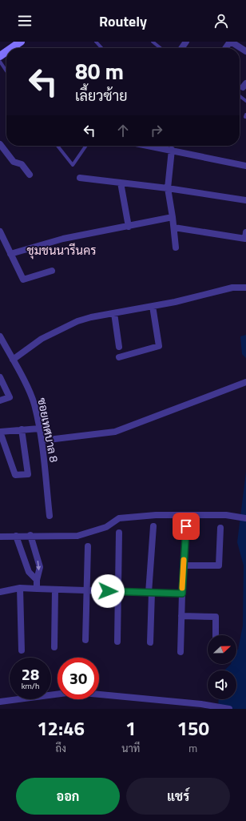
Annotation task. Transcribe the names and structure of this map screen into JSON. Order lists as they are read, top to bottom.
{
  "streets": {
    "street": ["ซอยเทศบาล 8"]
  },
  "districts": ["ชุมชนนารีนคร"],
  "north": "right",
  "page": {
    "header": "Routely",
    "turn": ["80 m", "เลี้ยวซ้าย"],
    "speed": "28 km/h",
    "limit": "30",
    "eta": [
      "12:46",
      "ถึง",
      "1",
      "นาที",
      "150",
      "m"
    ],
    "buttons": ["ออก", "แชร์"]
  }
}
